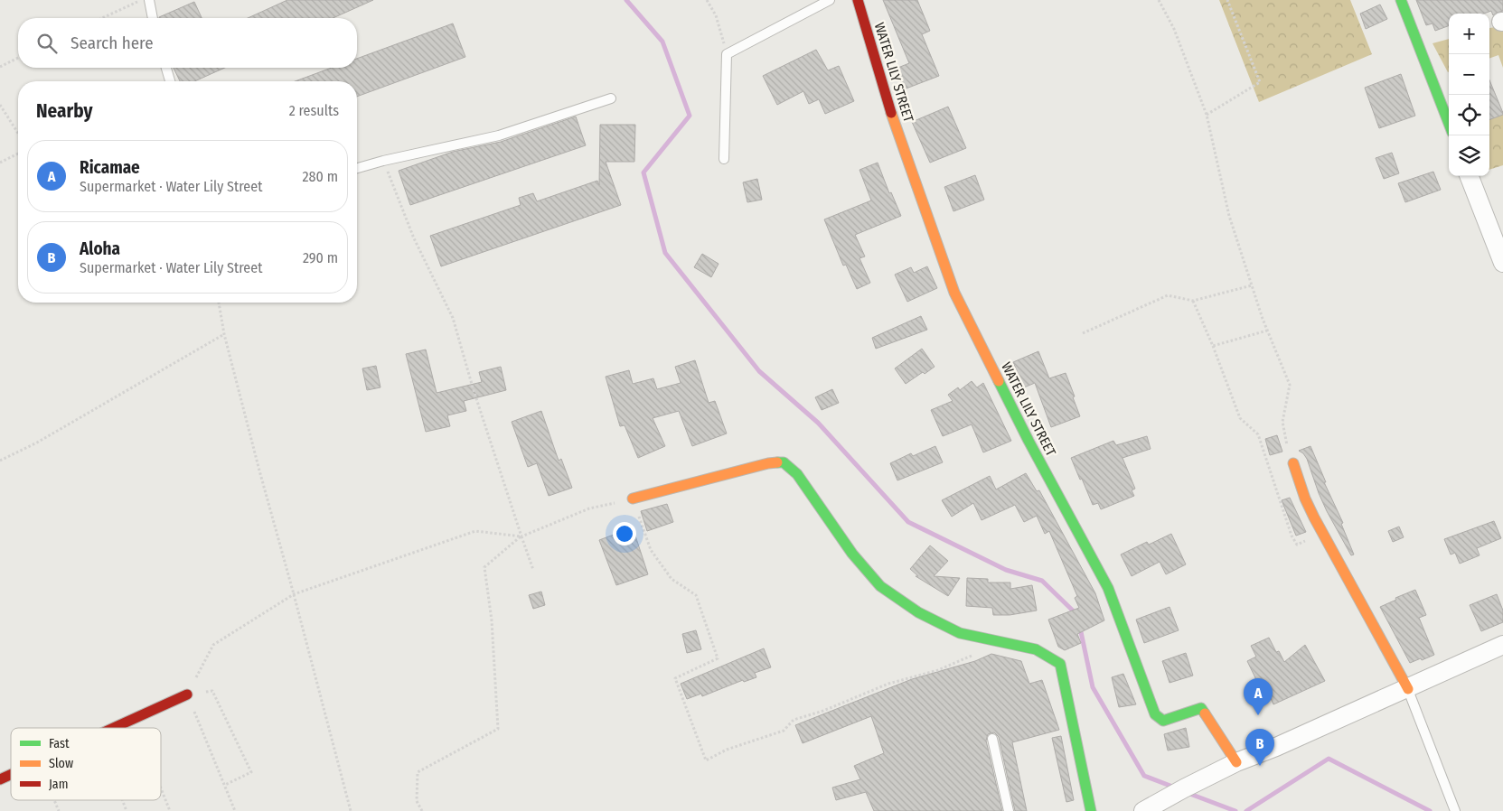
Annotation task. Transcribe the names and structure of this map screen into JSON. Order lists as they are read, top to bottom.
{
  "streets": {
    "street": ["WATER LILY STREET"]
  },
  "legend": ["Fast", "Slow", "Jam"],
  "page": {
    "map_buttons": ["+", "−"],
    "search": "Search here",
    "heading": ["Nearby", "2 results"],
    "list": [
      {
        "mark": "A",
        "name": "Ricamae",
        "note": "Supermarket · Water Lily Street",
        "value": "280 m"
      },
      {
        "mark": "B",
        "name": "Aloha",
        "note": "Supermarket · Water Lily Street",
        "value": "290 m"
      }
    ],
    "pins": ["A", "B"]
  }
}
